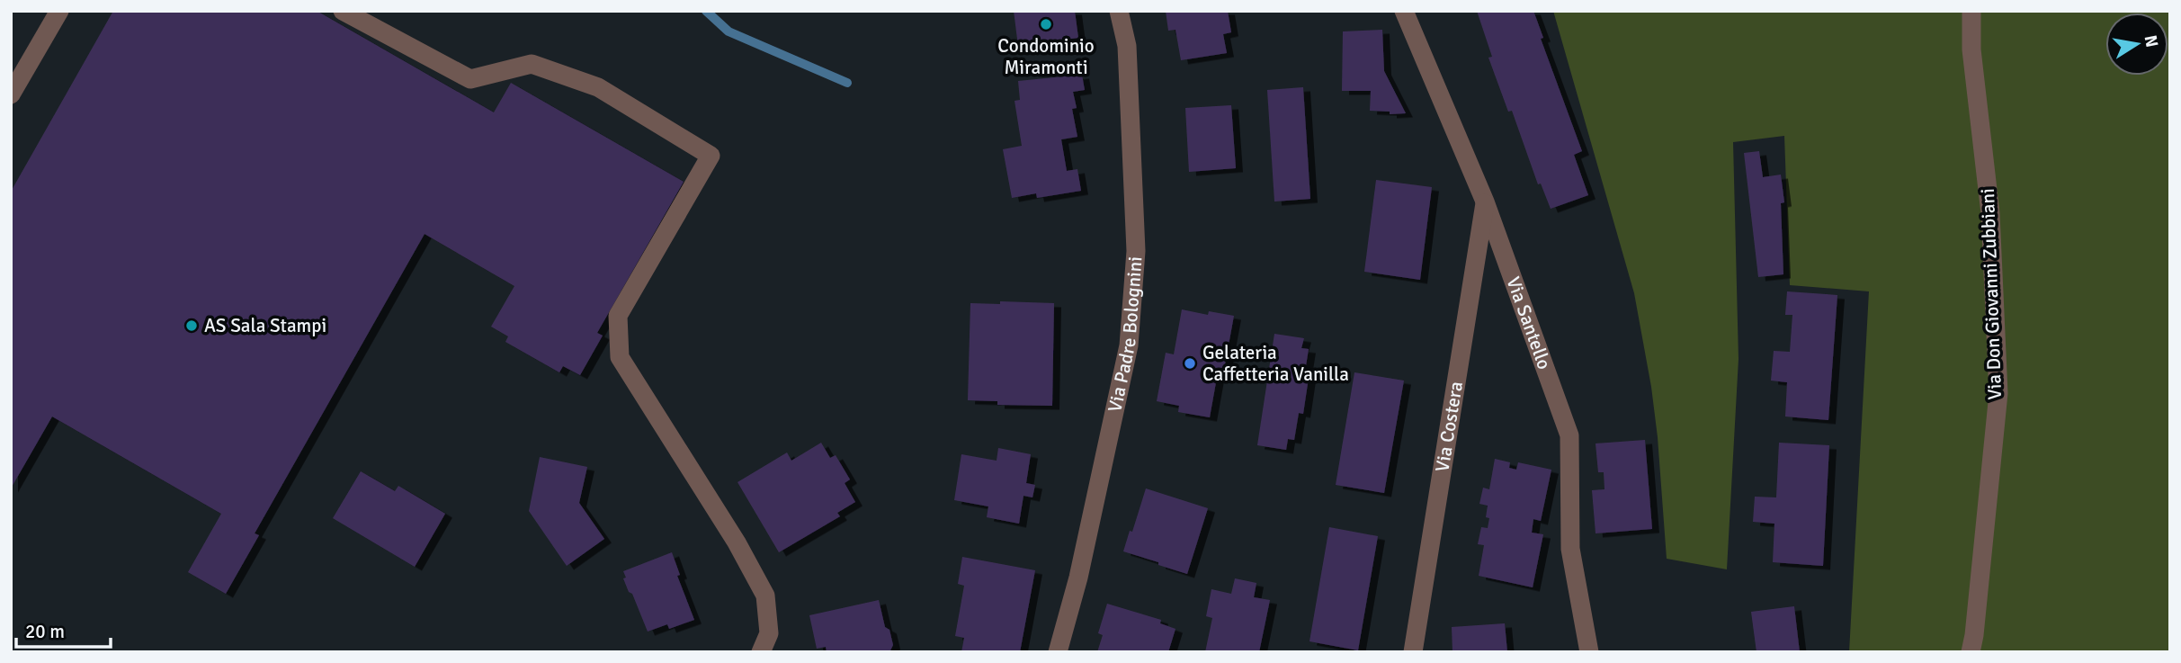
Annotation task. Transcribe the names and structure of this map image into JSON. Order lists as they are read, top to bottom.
{
  "streets": {
    "street": [
      "Via Don Giovanni Zubbiani",
      "Via Santello",
      "Via Padre Bolognini",
      "Via Costera"
    ]
  },
  "crossings": [
    ["Via Santello", "Via Costera"]
  ],
  "places": ["Condominio Miramonti", "AS Sala Stampi", "Gelateria Caffetteria Vanilla"],
  "scale_bar": "20 m",
  "north": "right"
}
